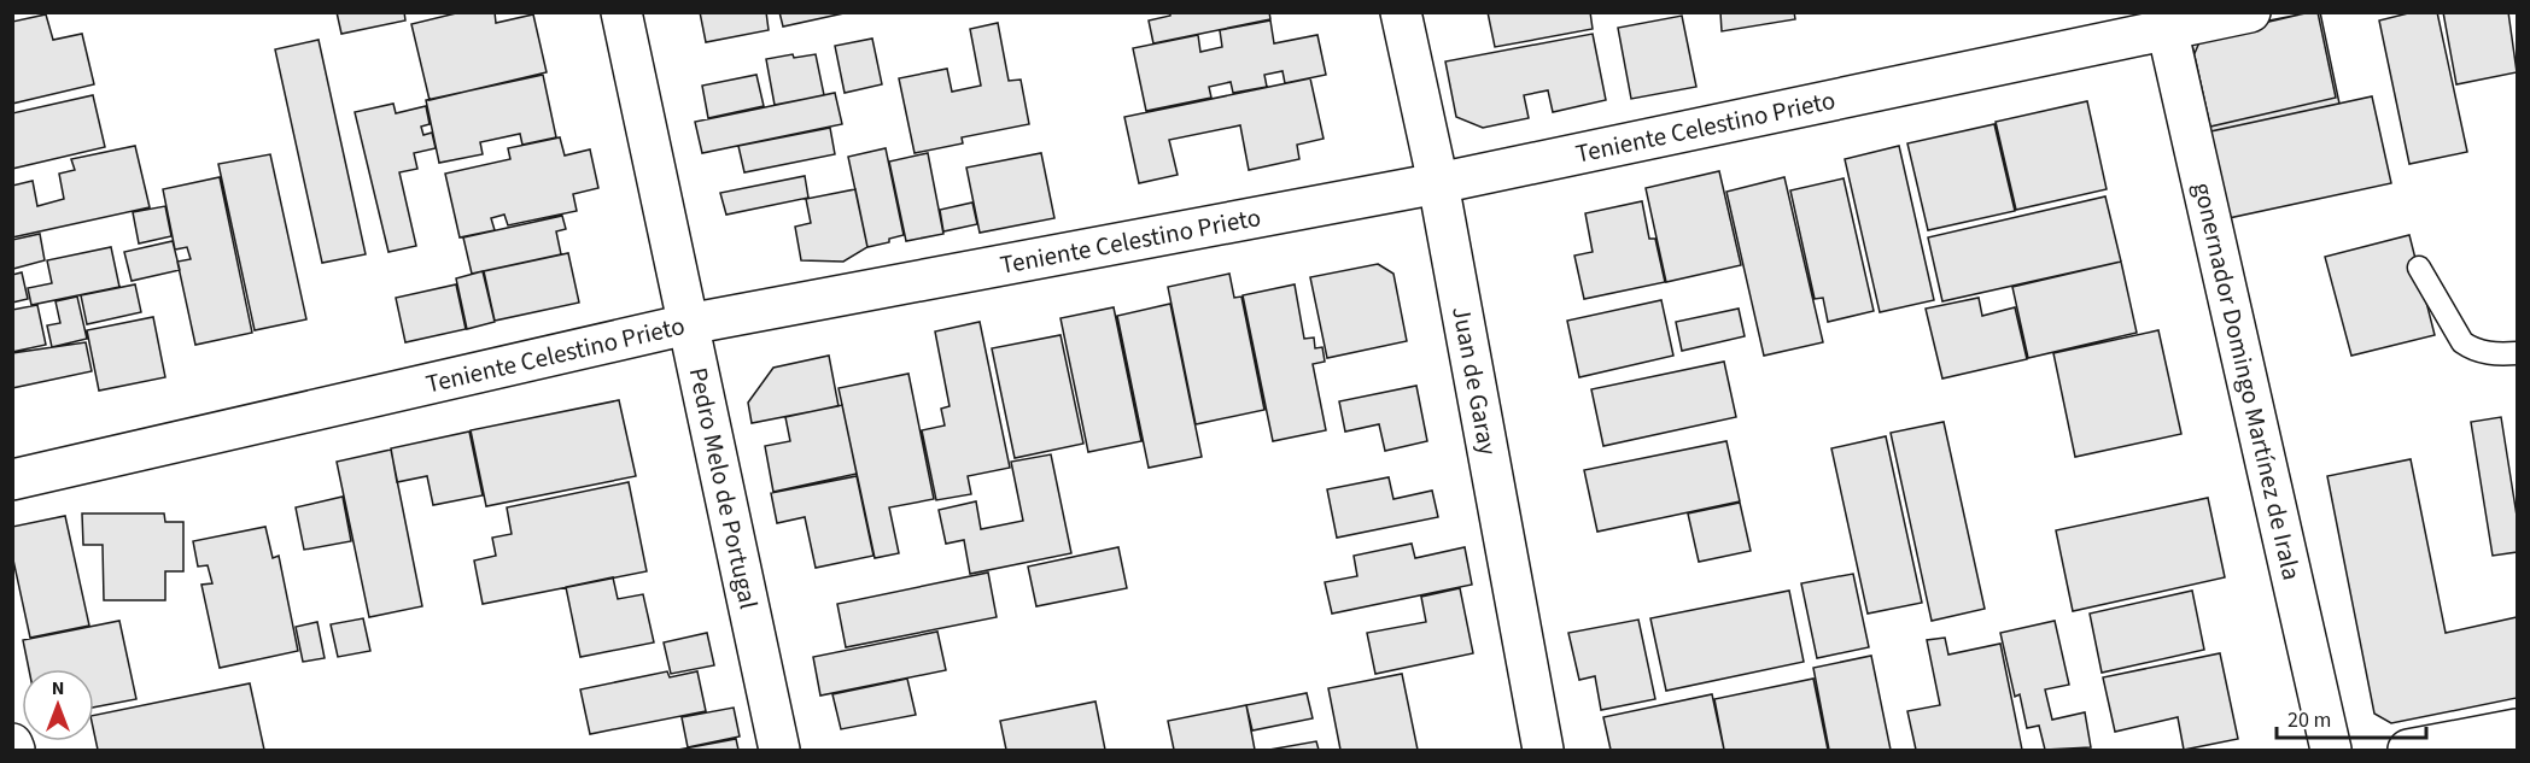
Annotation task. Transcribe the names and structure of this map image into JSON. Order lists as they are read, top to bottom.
{
  "streets": {
    "street": [
      "Teniente Celestino Prieto",
      "Juan de Garay",
      "gonernador Domingo Martínez de Irala",
      "Pedro Melo de Portugal"
    ]
  },
  "crossings": [
    ["Teniente Celestino Prieto", "Juan de Garay"],
    ["Teniente Celestino Prieto", "gonernador Domingo Martínez de Irala"],
    ["Teniente Celestino Prieto", "Pedro Melo de Portugal"]
  ],
  "scale_bar": "20 m",
  "north": "top"
}
